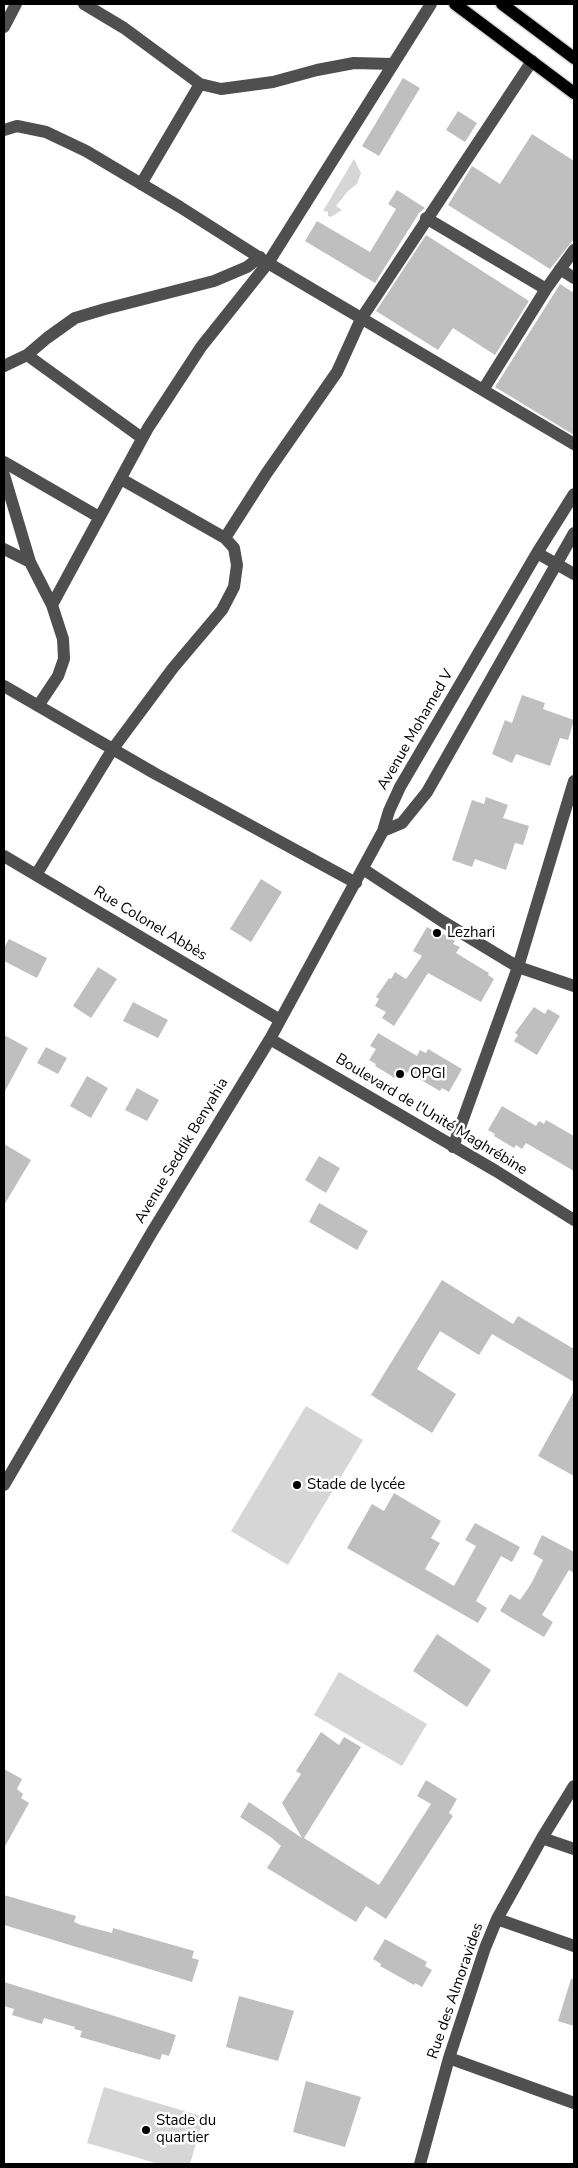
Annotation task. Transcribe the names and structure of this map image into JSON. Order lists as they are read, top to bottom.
{
  "streets": {
    "street": [
      "Avenue Mohamed V",
      "Rue Colonel Abbès",
      "Boulevard de l'Unité Maghrébine",
      "Avenue Seddik Benyahia",
      "Rue des Almoravides"
    ]
  },
  "crossings": [
    ["Avenue Mohamed V", "Avenue Seddik Benyahia"],
    ["Rue Colonel Abbès", "Avenue Seddik Benyahia"],
    ["Boulevard de l'Unité Maghrébine", "Avenue Seddik Benyahia"]
  ],
  "places": [
    "Lezhari",
    "OPGI",
    "Stade de lycée",
    "Stade du quartier"
  ]
}
